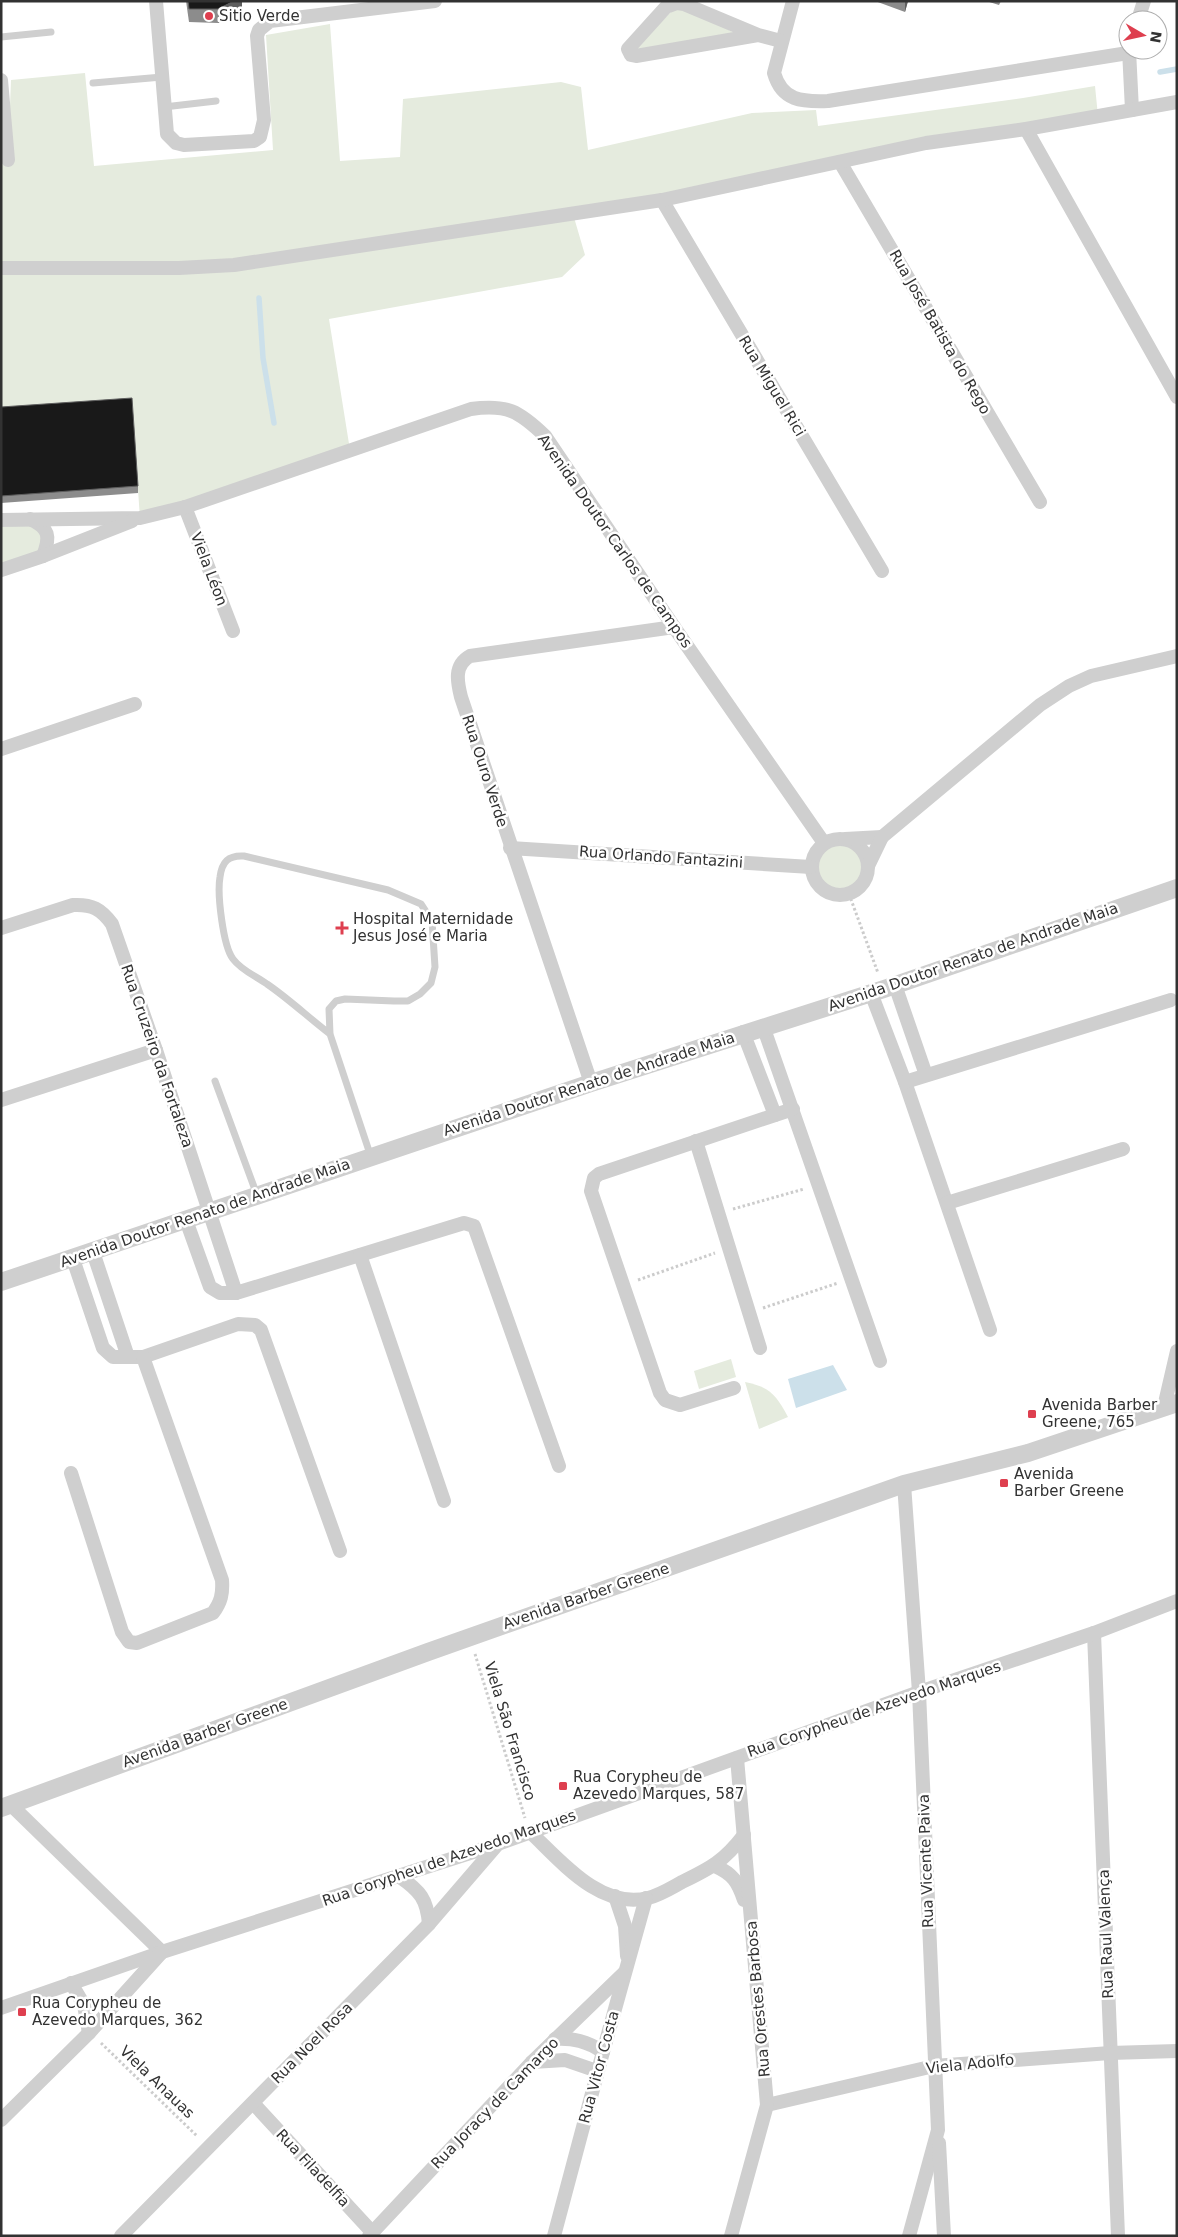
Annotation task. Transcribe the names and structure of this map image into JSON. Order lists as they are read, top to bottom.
{
  "streets": {
    "street": [
      "Rua José Batista do Rego",
      "Rua Miguel Rici",
      "Avenida Doutor Carlos de Campos",
      "Viela Léon",
      "Rua Ouro Verde",
      "Rua Orlando Fantazini",
      "Avenida Doutor Renato de Andrade Maia",
      "Rua Cruzeiro da Fortaleza",
      "Avenida Barber Greene",
      "Rua Corypheu de Azevedo Marques",
      "Rua Vicente Paiva",
      "Rua Raul Valença",
      "Rua Orestes Barbosa",
      "Rua Noel Rosa",
      "Viela Adolfo",
      "Rua Vitor Costa",
      "Rua Joracy de Camargo",
      "Rua Filadelfia"
    ],
    "path": ["Viela São Francisco", "Viela Anauas"]
  },
  "crossings": [
    ["Avenida Doutor Carlos de Campos", "Viela Léon"],
    ["Avenida Doutor Carlos de Campos", "Rua Ouro Verde"],
    ["Avenida Doutor Carlos de Campos", "Rua Orlando Fantazini"],
    ["Rua Ouro Verde", "Rua Orlando Fantazini"],
    ["Rua Ouro Verde", "Avenida Doutor Renato de Andrade Maia"],
    ["Avenida Doutor Renato de Andrade Maia", "Rua Cruzeiro da Fortaleza"],
    ["Avenida Barber Greene", "Viela São Francisco"],
    ["Avenida Barber Greene", "Rua Vicente Paiva"],
    ["Rua Corypheu de Azevedo Marques", "Viela São Francisco"],
    ["Rua Corypheu de Azevedo Marques", "Rua Vicente Paiva"],
    ["Rua Corypheu de Azevedo Marques", "Rua Raul Valença"],
    ["Rua Corypheu de Azevedo Marques", "Rua Orestes Barbosa"],
    ["Rua Corypheu de Azevedo Marques", "Rua Noel Rosa"],
    ["Rua Vicente Paiva", "Viela Adolfo"],
    ["Rua Raul Valença", "Viela Adolfo"],
    ["Rua Orestes Barbosa", "Viela Adolfo"],
    ["Rua Noel Rosa", "Viela Anauas"],
    ["Rua Noel Rosa", "Rua Filadelfia"],
    ["Rua Vitor Costa", "Rua Joracy de Camargo"],
    ["Rua Joracy de Camargo", "Rua Filadelfia"]
  ],
  "places": {
    "other": ["Sitio Verde"],
    "health": ["Hospital Maternidade Jesus José e Maria"],
    "transit": [
      "Avenida Barber Greene, 765",
      "Avenida Barber Greene",
      "Rua Corypheu de Azevedo Marques, 587",
      "Rua Corypheu de Azevedo Marques, 362"
    ]
  },
  "north": "right"
}
